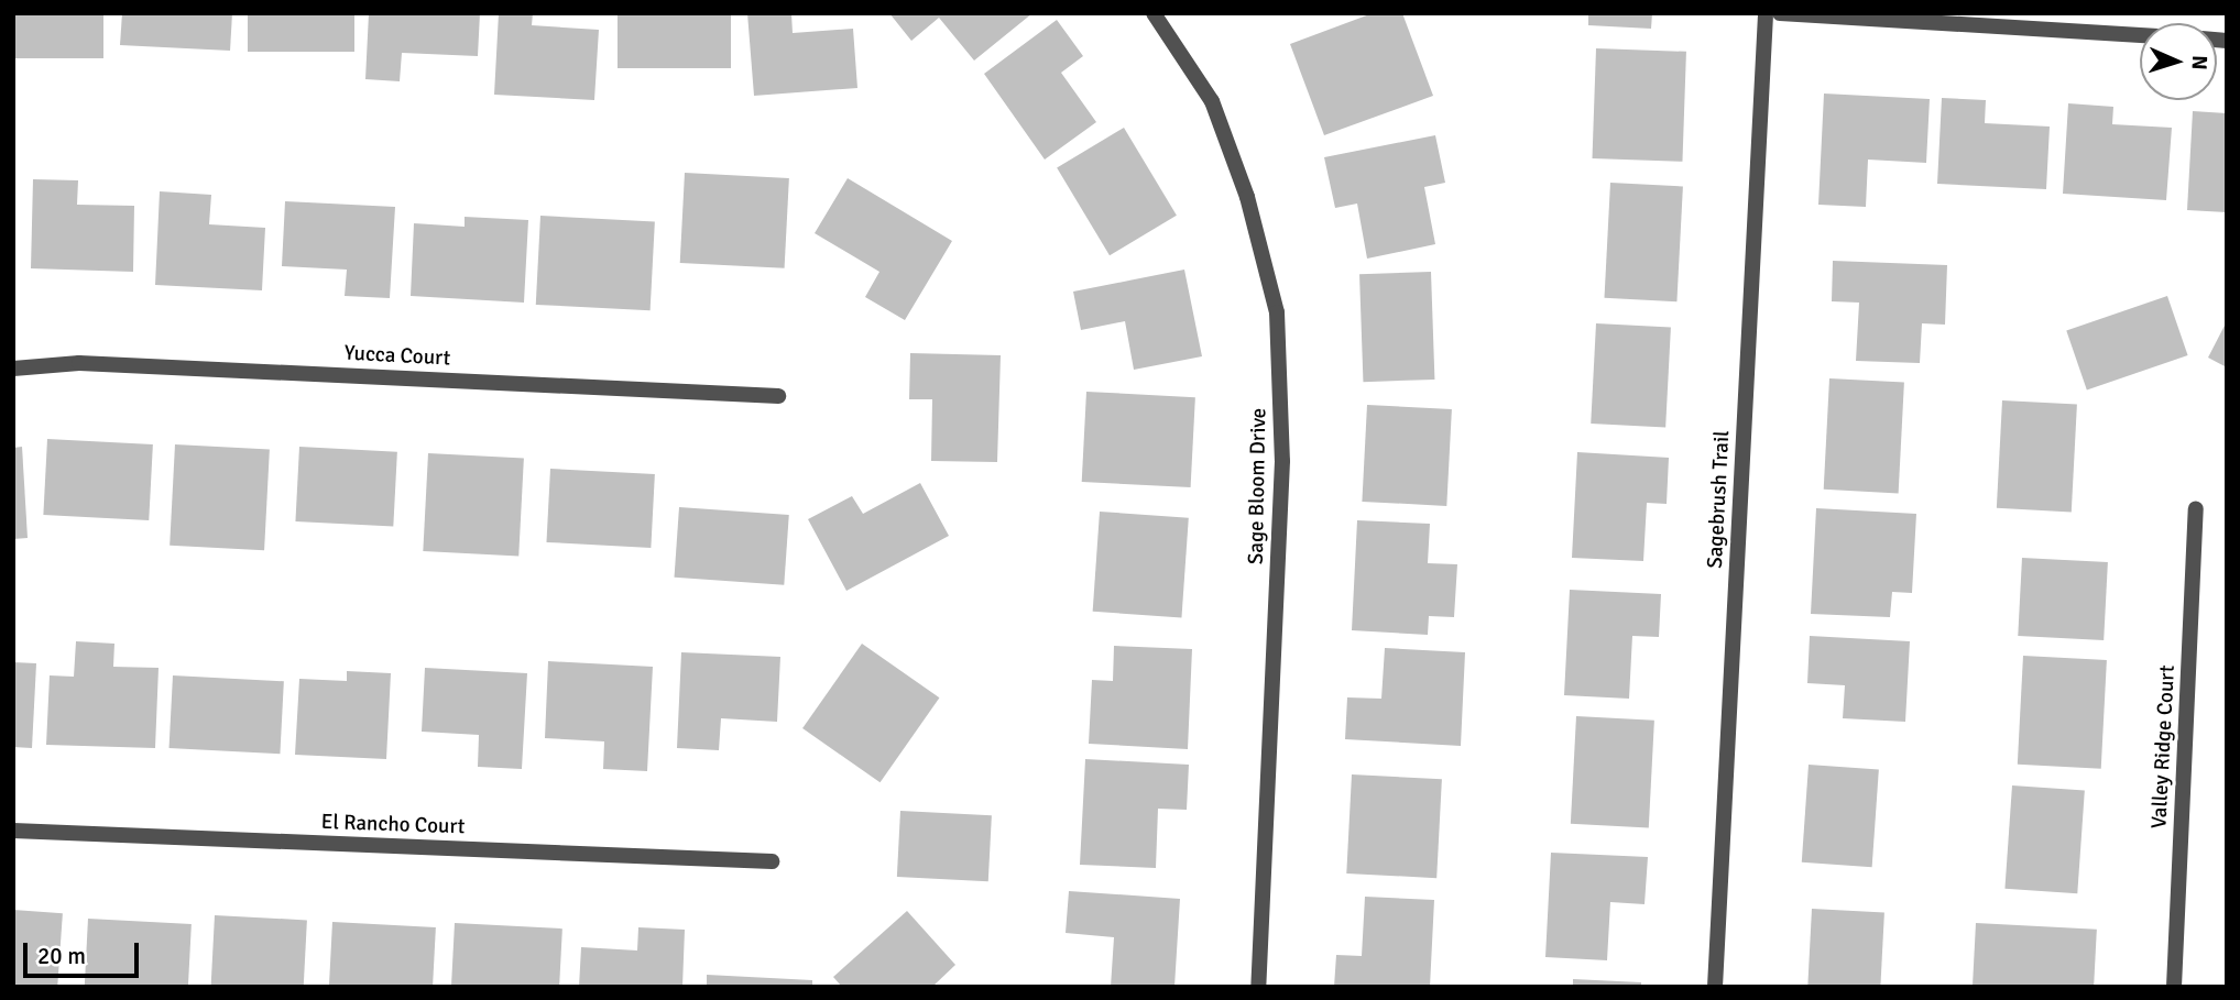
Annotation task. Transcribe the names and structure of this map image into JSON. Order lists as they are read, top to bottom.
{
  "streets": {
    "street": [
      "Yucca Court",
      "Sage Bloom Drive",
      "Sagebrush Trail",
      "Valley Ridge Court",
      "El Rancho Court"
    ]
  },
  "scale_bar": "20 m",
  "north": "right"
}
